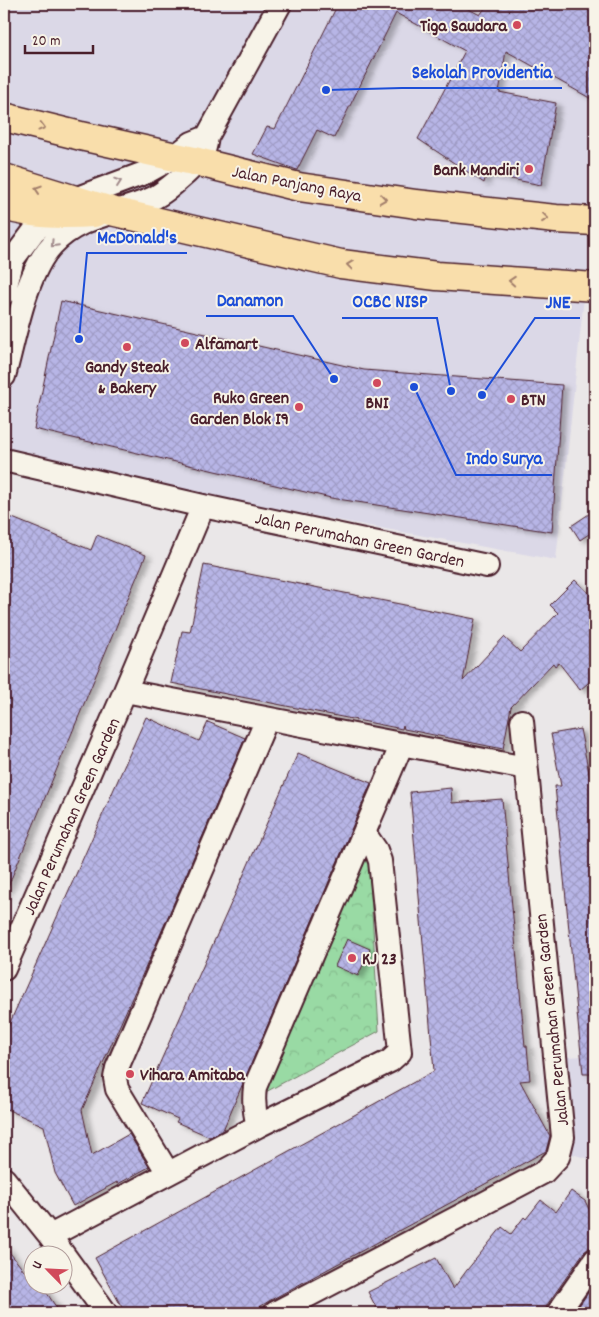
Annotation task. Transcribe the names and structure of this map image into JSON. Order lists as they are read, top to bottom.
{
  "streets": {
    "main road": ["Jalan Panjang Raya"],
    "street": ["Jalan Perumahan Green Garden"]
  },
  "places": [
    "Tiga Saudara",
    "Sekolah Providentia",
    "Bank Mandiri",
    "McDonald's",
    "Alfamart",
    "Gandy Steak & Bakery",
    "Danamon",
    "BNI",
    "Indo Surya",
    "OCBC NISP",
    "JNE",
    "BTN",
    "Ruko Green Garden Blok I9",
    "KJ 23",
    "Vihara Amitaba"
  ],
  "scale_bar": "20 m",
  "north": "top left"
}
